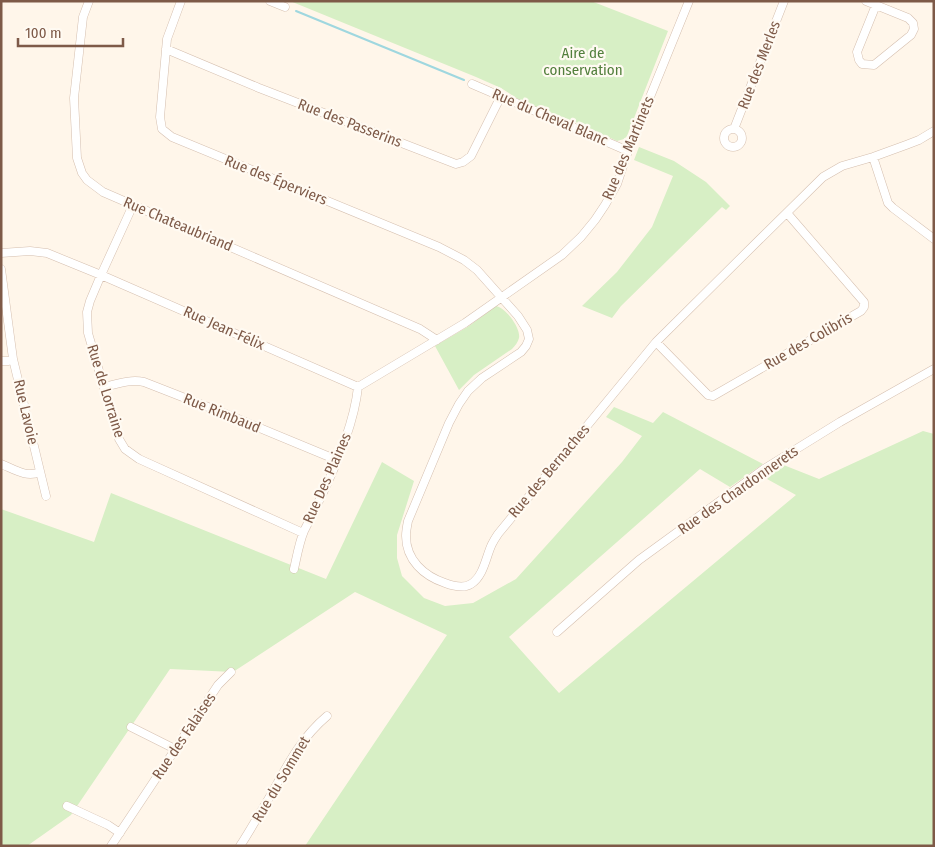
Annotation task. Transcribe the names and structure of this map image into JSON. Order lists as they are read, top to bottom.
{
  "streets": {
    "street": [
      "Rue des Merles",
      "Rue du Cheval Blanc",
      "Rue des Passerins",
      "Rue des Martinets",
      "Rue des Éperviers",
      "Rue Chateaubriand",
      "Rue Jean-Félix",
      "Rue des Colibris",
      "Rue de Lorraine",
      "Rue Lavoie",
      "Rue Rimbaud",
      "Rue des Bernaches",
      "Rue Des Plaines",
      "Rue des Chardonnerets",
      "Rue des Falaises",
      "Rue du Sommet"
    ]
  },
  "crossings": [
    ["Rue du Cheval Blanc", "Rue des Passerins"],
    ["Rue du Cheval Blanc", "Rue des Martinets"],
    ["Rue des Passerins", "Rue des Éperviers"],
    ["Rue des Martinets", "Rue des Éperviers"],
    ["Rue des Martinets", "Rue Chateaubriand"],
    ["Rue des Martinets", "Rue des Bernaches"],
    ["Rue des Éperviers", "Rue des Bernaches"],
    ["Rue Chateaubriand", "Rue de Lorraine"],
    ["Rue Jean-Félix", "Rue de Lorraine"],
    ["Rue Jean-Félix", "Rue Des Plaines"],
    ["Rue des Colibris", "Rue des Bernaches"],
    ["Rue de Lorraine", "Rue Rimbaud"],
    ["Rue de Lorraine", "Rue Des Plaines"],
    ["Rue Rimbaud", "Rue Des Plaines"]
  ],
  "parks": ["Aire de conservation"],
  "scale_bar": "100 m"
}
